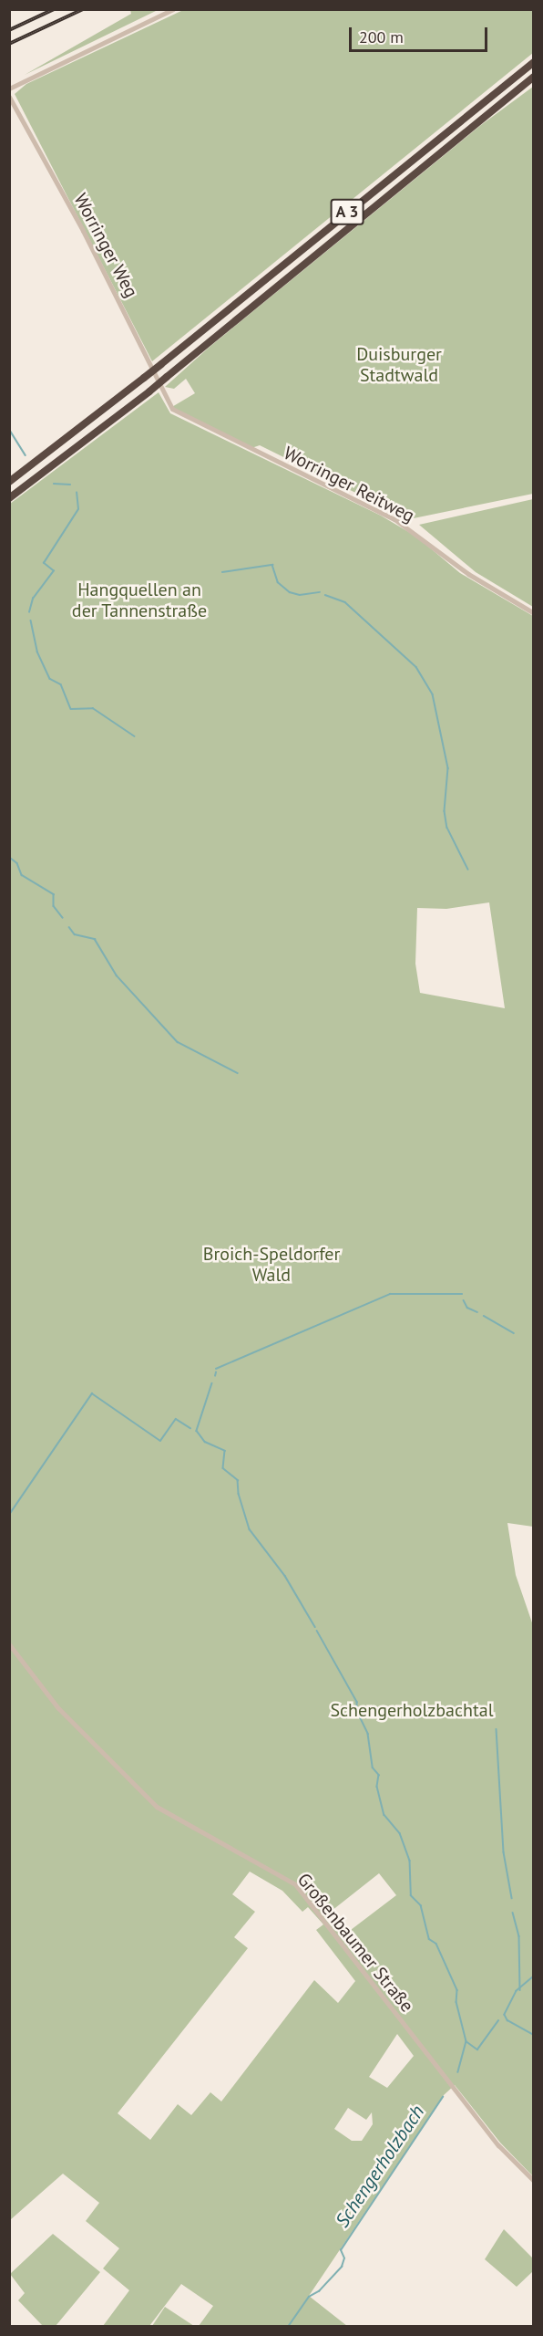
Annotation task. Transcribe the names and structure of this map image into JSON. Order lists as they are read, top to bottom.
{
  "streets": {
    "highway": ["A 3"],
    "street": ["Worringer Weg", "Worringer Reitweg", "Großenbaumer Straße"]
  },
  "crossings": [
    ["Worringer Weg", "Worringer Reitweg"]
  ],
  "water": ["Schengerholzbach"],
  "parks": [
    "Duisburger Stadtwald",
    "Hangquellen an der Tannenstraße",
    "Broich-Speldorfer Wald",
    "Schengerholzbachtal"
  ],
  "scale_bar": "200 m"
}
